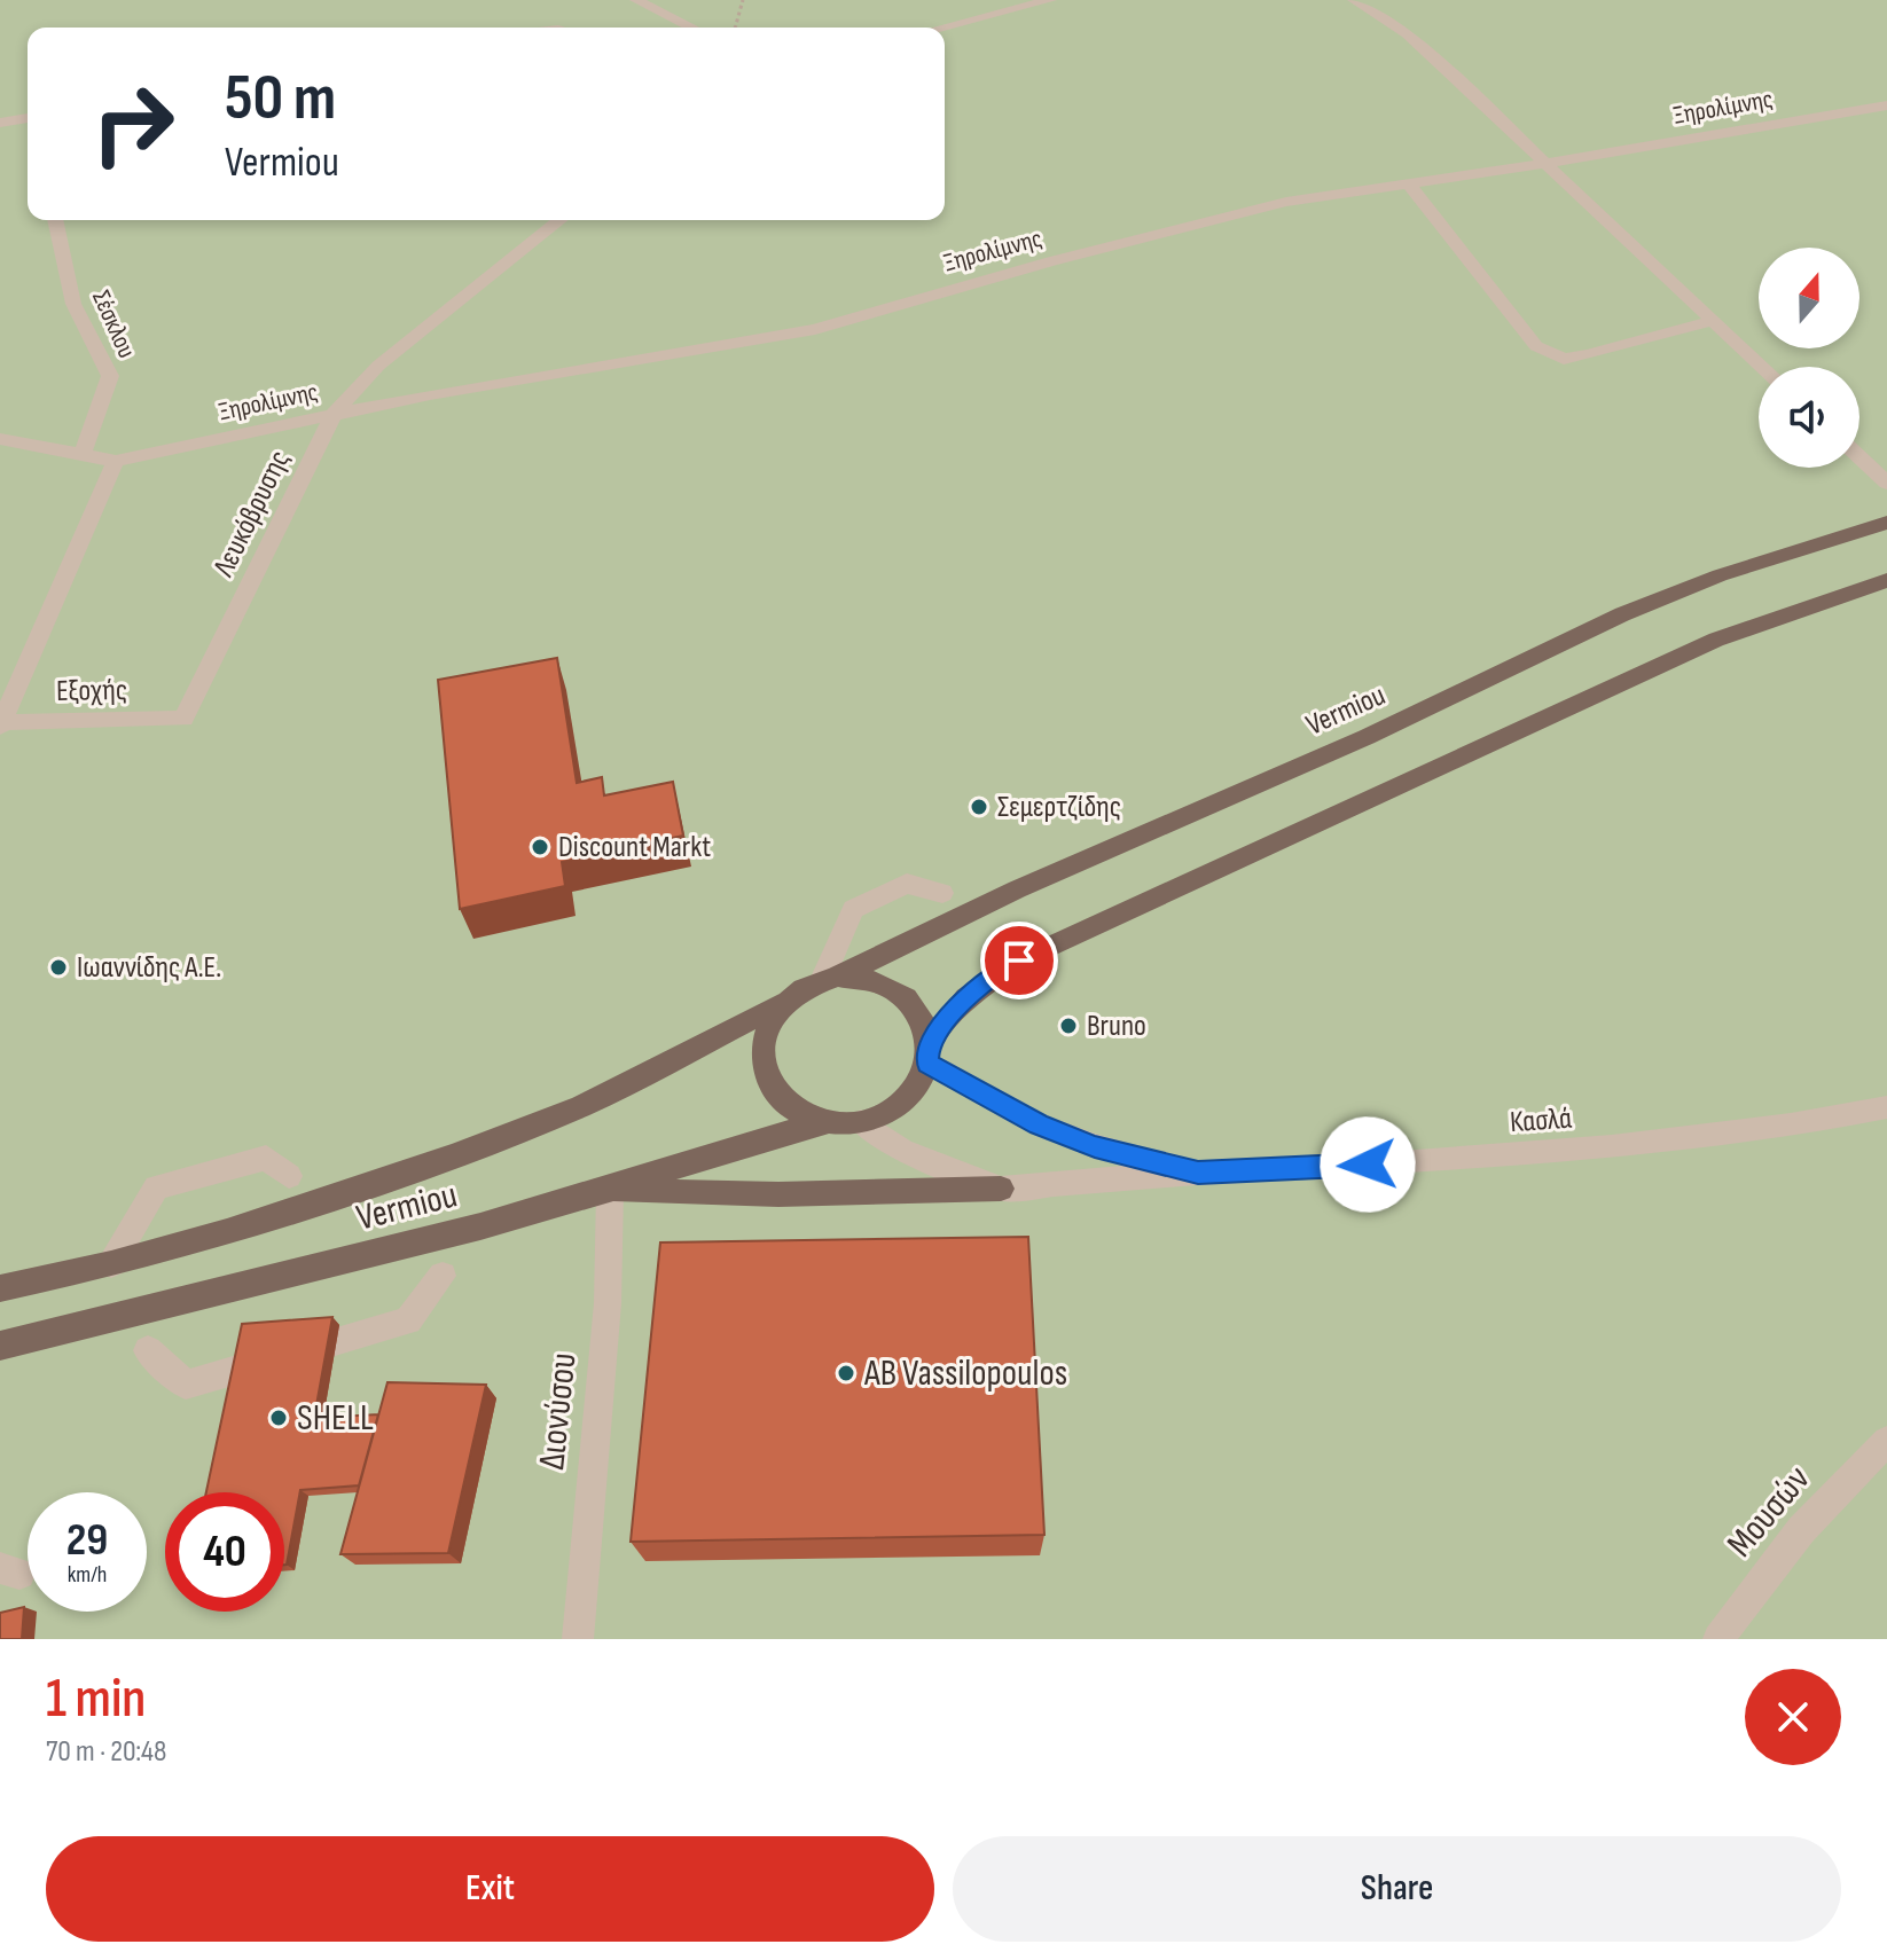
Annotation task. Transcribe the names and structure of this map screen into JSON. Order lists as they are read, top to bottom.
{
  "streets": {
    "main road": ["Vermiou"],
    "street": [
      "Ξηρολίμνης",
      "Σέσκλου",
      "Λευκόβρυσης",
      "Εξοχής",
      "Κασλά",
      "Διονύσου",
      "Μουσών"
    ]
  },
  "crossings": [
    ["Ξηρολίμνης", "Λευκόβρυσης"],
    ["Λευκόβρυσης", "Εξοχής"],
    ["Vermiou", "Κασλά"],
    ["Vermiou", "Διονύσου"]
  ],
  "places": [
    "Σεμερτζίδης",
    "Discount Markt",
    "Ιωαννίδης Α.Ε.",
    "Bruno",
    "AB Vassilopoulos",
    "SHELL"
  ],
  "north": "top",
  "page": {
    "turn": ["50 m", "Vermiou"],
    "speed": "29 km/h",
    "limit": "40",
    "heading": ["1 min", "70 m · 20:48"],
    "buttons": ["Exit", "Share"]
  }
}
